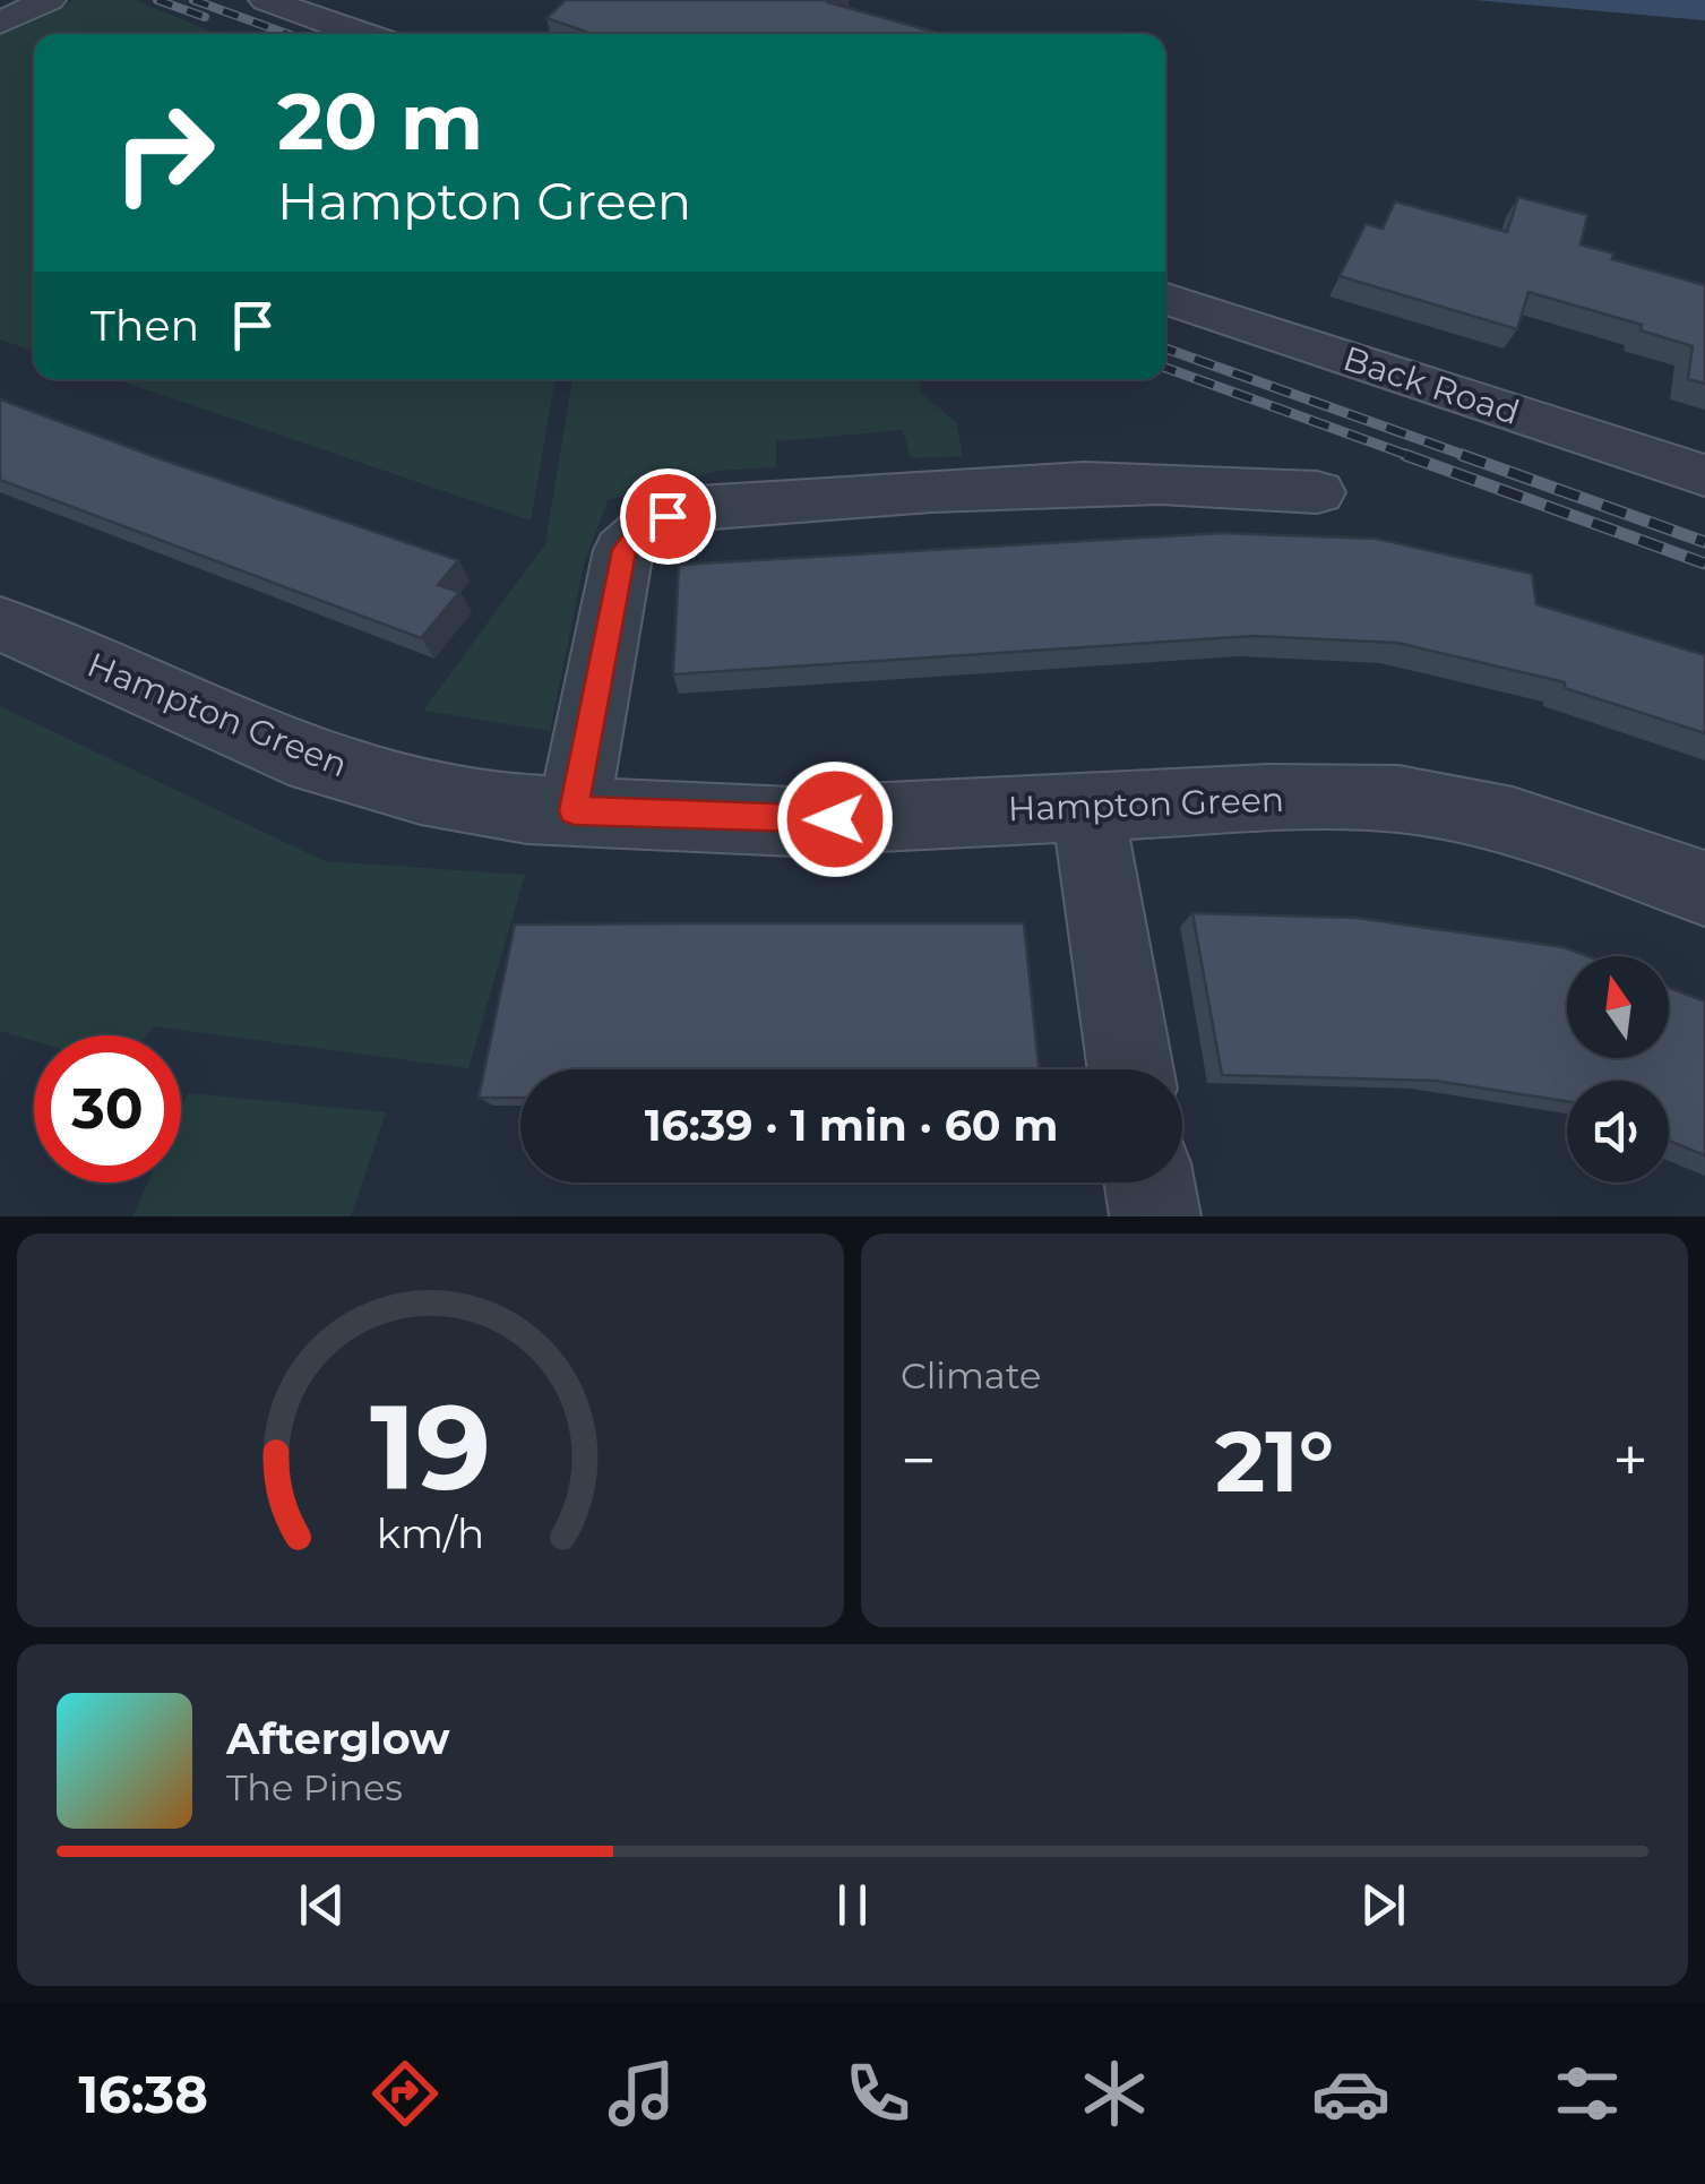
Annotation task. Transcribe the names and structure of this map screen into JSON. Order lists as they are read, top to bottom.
{
  "streets": {
    "street": ["Back Road", "Hampton Green"]
  },
  "north": "top",
  "page": {
    "turn": ["20 m", "Hampton Green"],
    "then": "Then",
    "limit": "30",
    "trip": "16:39 · 1 min · 60 m",
    "tile": "Climate",
    "heat": ["−", "21°", "+"],
    "song": ["Afterglow", "The Pines"],
    "tabs": "16:38",
    "gauge": ["19", "km/h"]
  }
}
